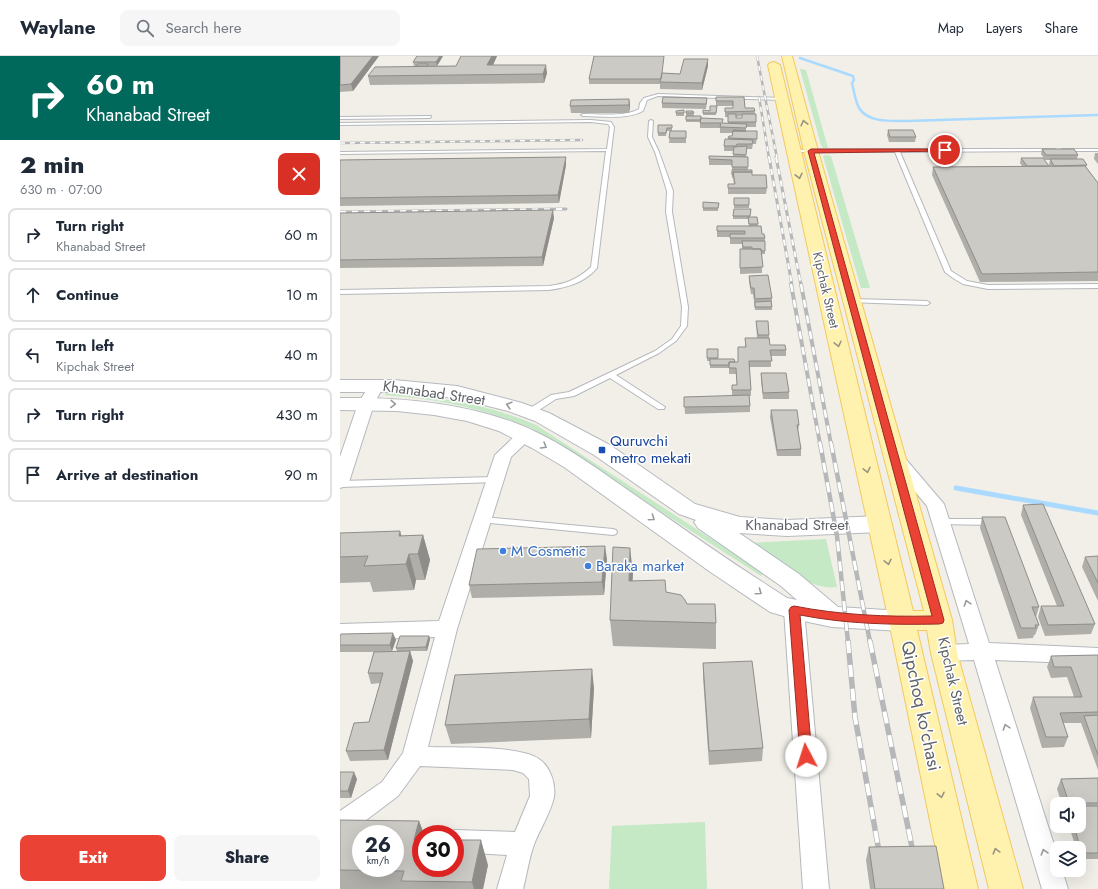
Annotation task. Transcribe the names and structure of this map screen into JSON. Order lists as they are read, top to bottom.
{
  "streets": {
    "main road": ["Kipchak Street", "Qipchoq ko'chasi"],
    "street": ["Khanabad Street"]
  },
  "crossings": [
    ["Kipchak Street", "Khanabad Street"],
    ["Kipchak Street", "Qipchoq ko'chasi"],
    ["Khanabad Street", "Qipchoq ko'chasi"]
  ],
  "one_way": ["Qipchoq ko'chasi"],
  "places": {
    "transit": ["Quruvchi metro mekati"],
    "other": ["M Cosmetic", "Baraka market"]
  },
  "page": {
    "header": "Waylane",
    "search": "Search here",
    "nav": ["Map", "Layers", "Share"],
    "turn": ["60 m", "Khanabad Street"],
    "heading": ["2 min", "630 m · 07:00"],
    "list": [
      {
        "name": "Turn right",
        "note": "Khanabad Street",
        "value": "60 m"
      },
      {
        "name": "Continue",
        "value": "10 m"
      },
      {
        "name": "Turn left",
        "note": "Kipchak Street",
        "value": "40 m"
      },
      {
        "name": "Turn right",
        "value": "430 m"
      },
      {
        "name": "Arrive at destination",
        "value": "90 m"
      }
    ],
    "speed": "26 km/h",
    "limit": "30",
    "buttons": ["Exit", "Share"]
  }
}
